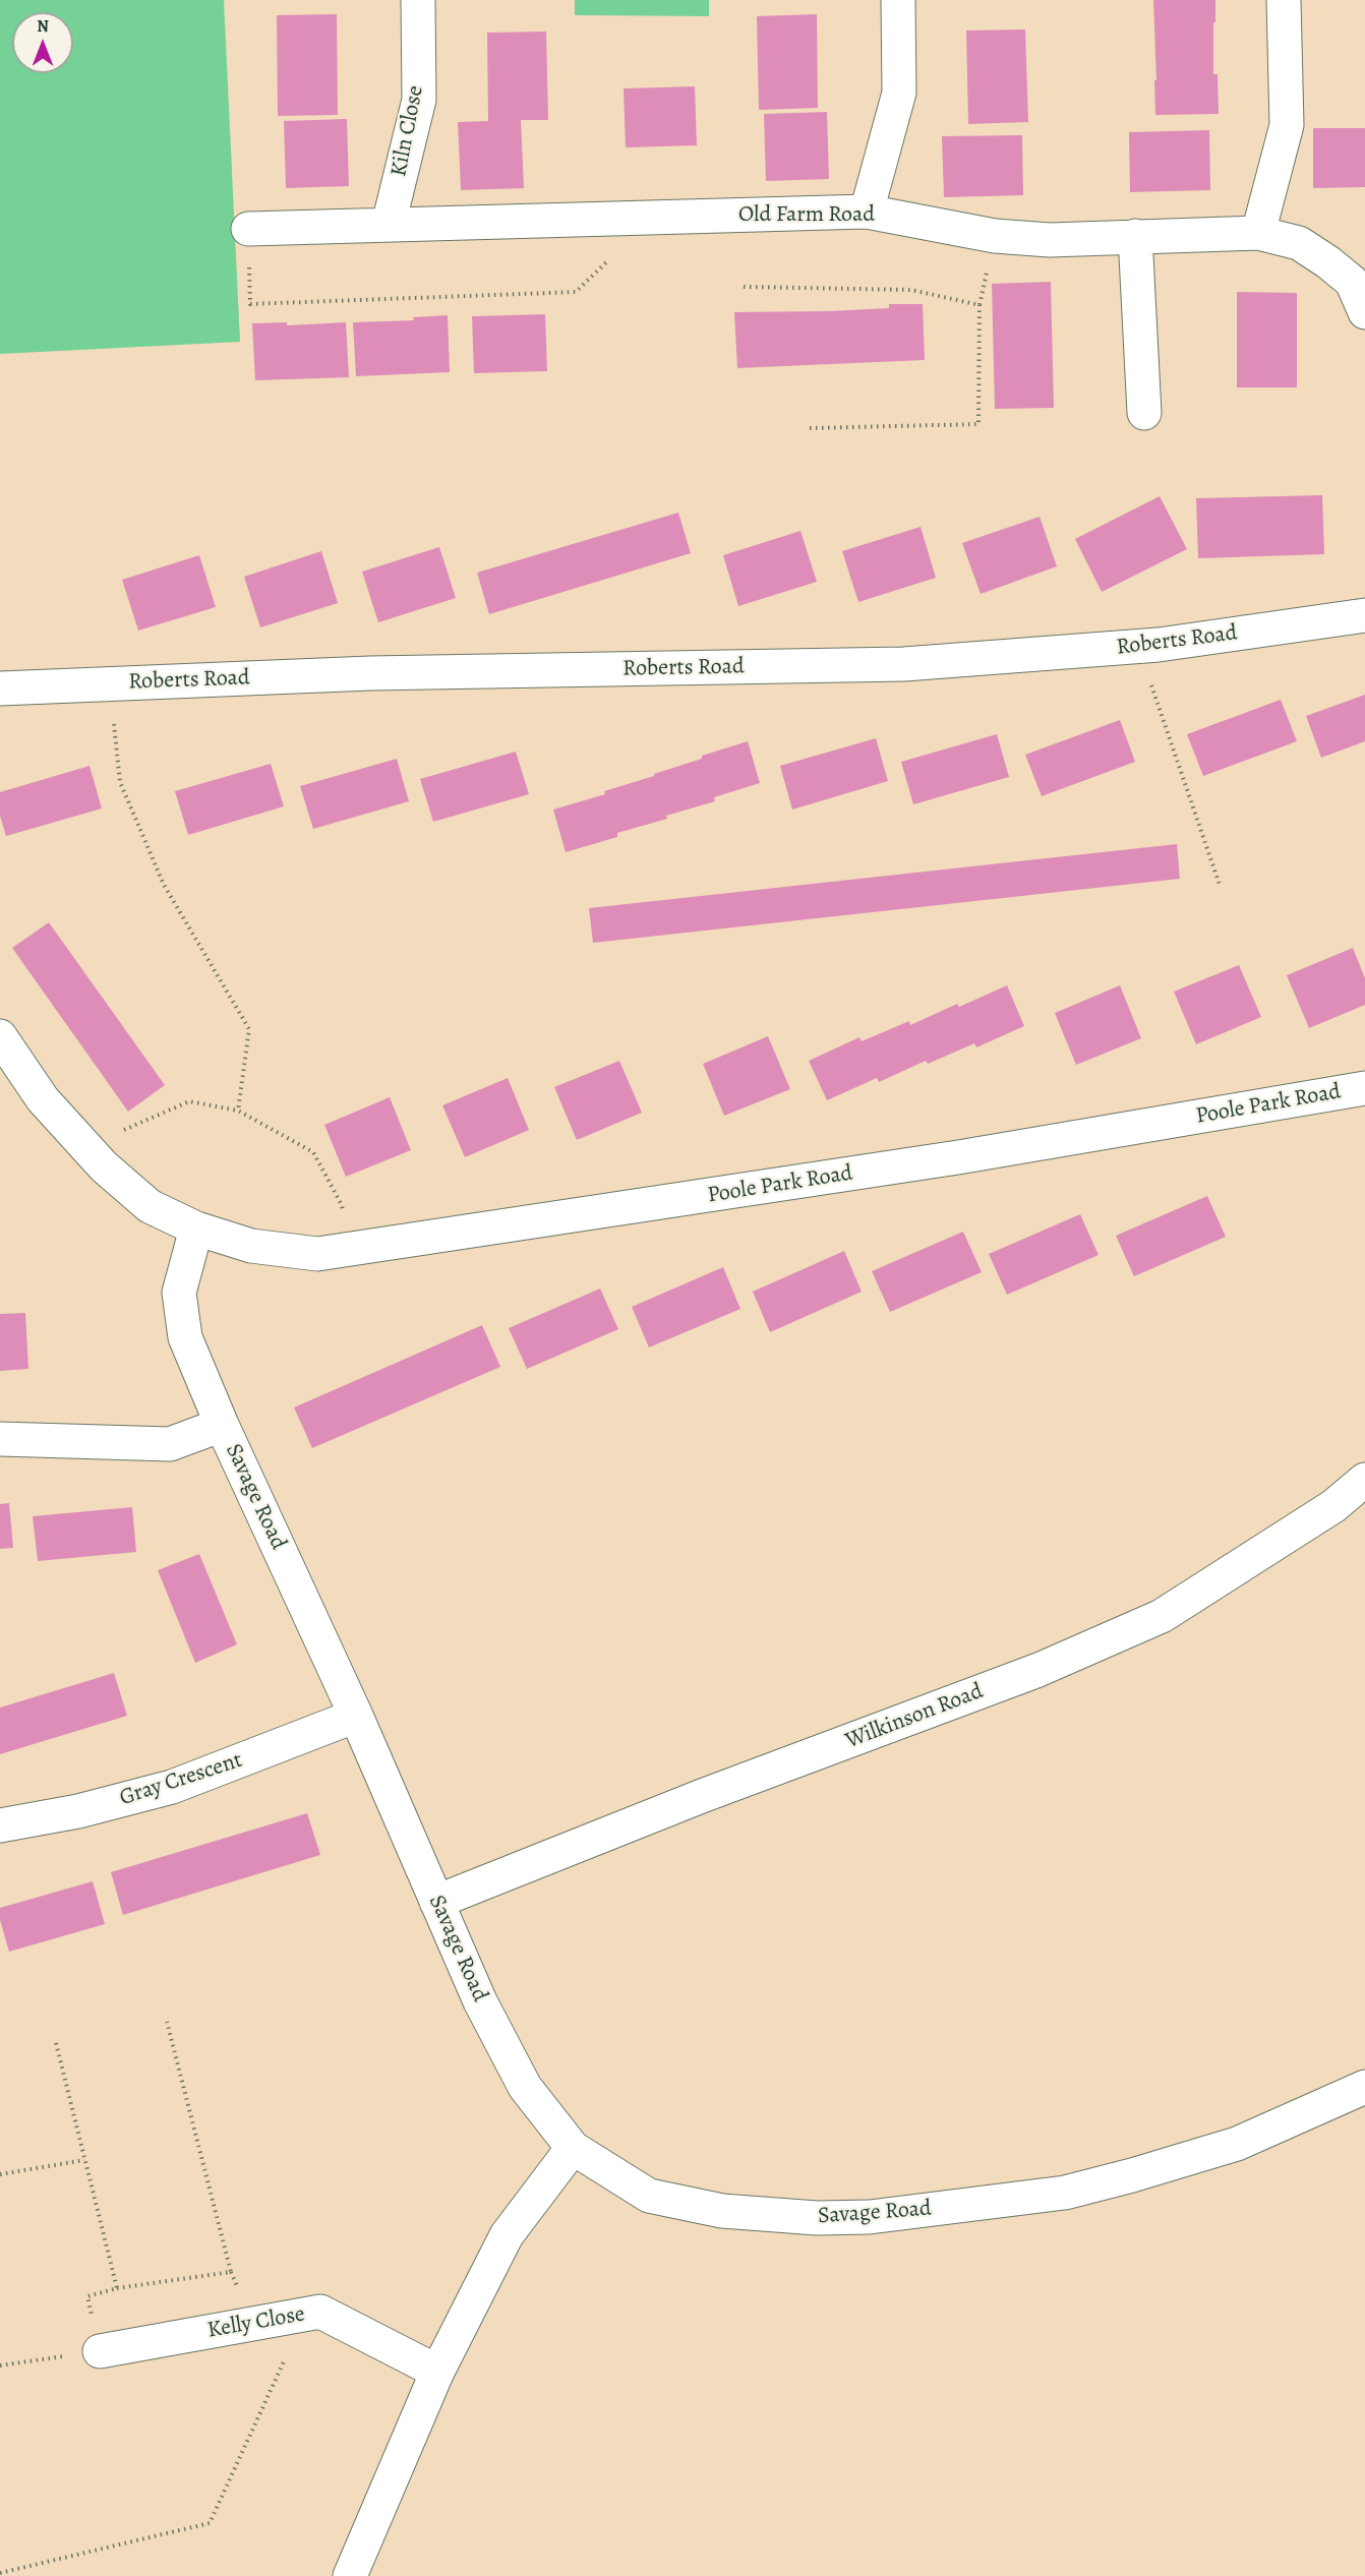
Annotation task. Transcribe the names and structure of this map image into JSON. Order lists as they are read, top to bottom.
{
  "streets": {
    "street": [
      "Kiln Close",
      "Old Farm Road",
      "Roberts Road",
      "Poole Park Road",
      "Savage Road",
      "Wilkinson Road",
      "Gray Crescent",
      "Kelly Close"
    ]
  },
  "crossings": [
    ["Kiln Close", "Old Farm Road"],
    ["Poole Park Road", "Savage Road"],
    ["Savage Road", "Wilkinson Road"],
    ["Savage Road", "Gray Crescent"]
  ],
  "north": "top"
}
